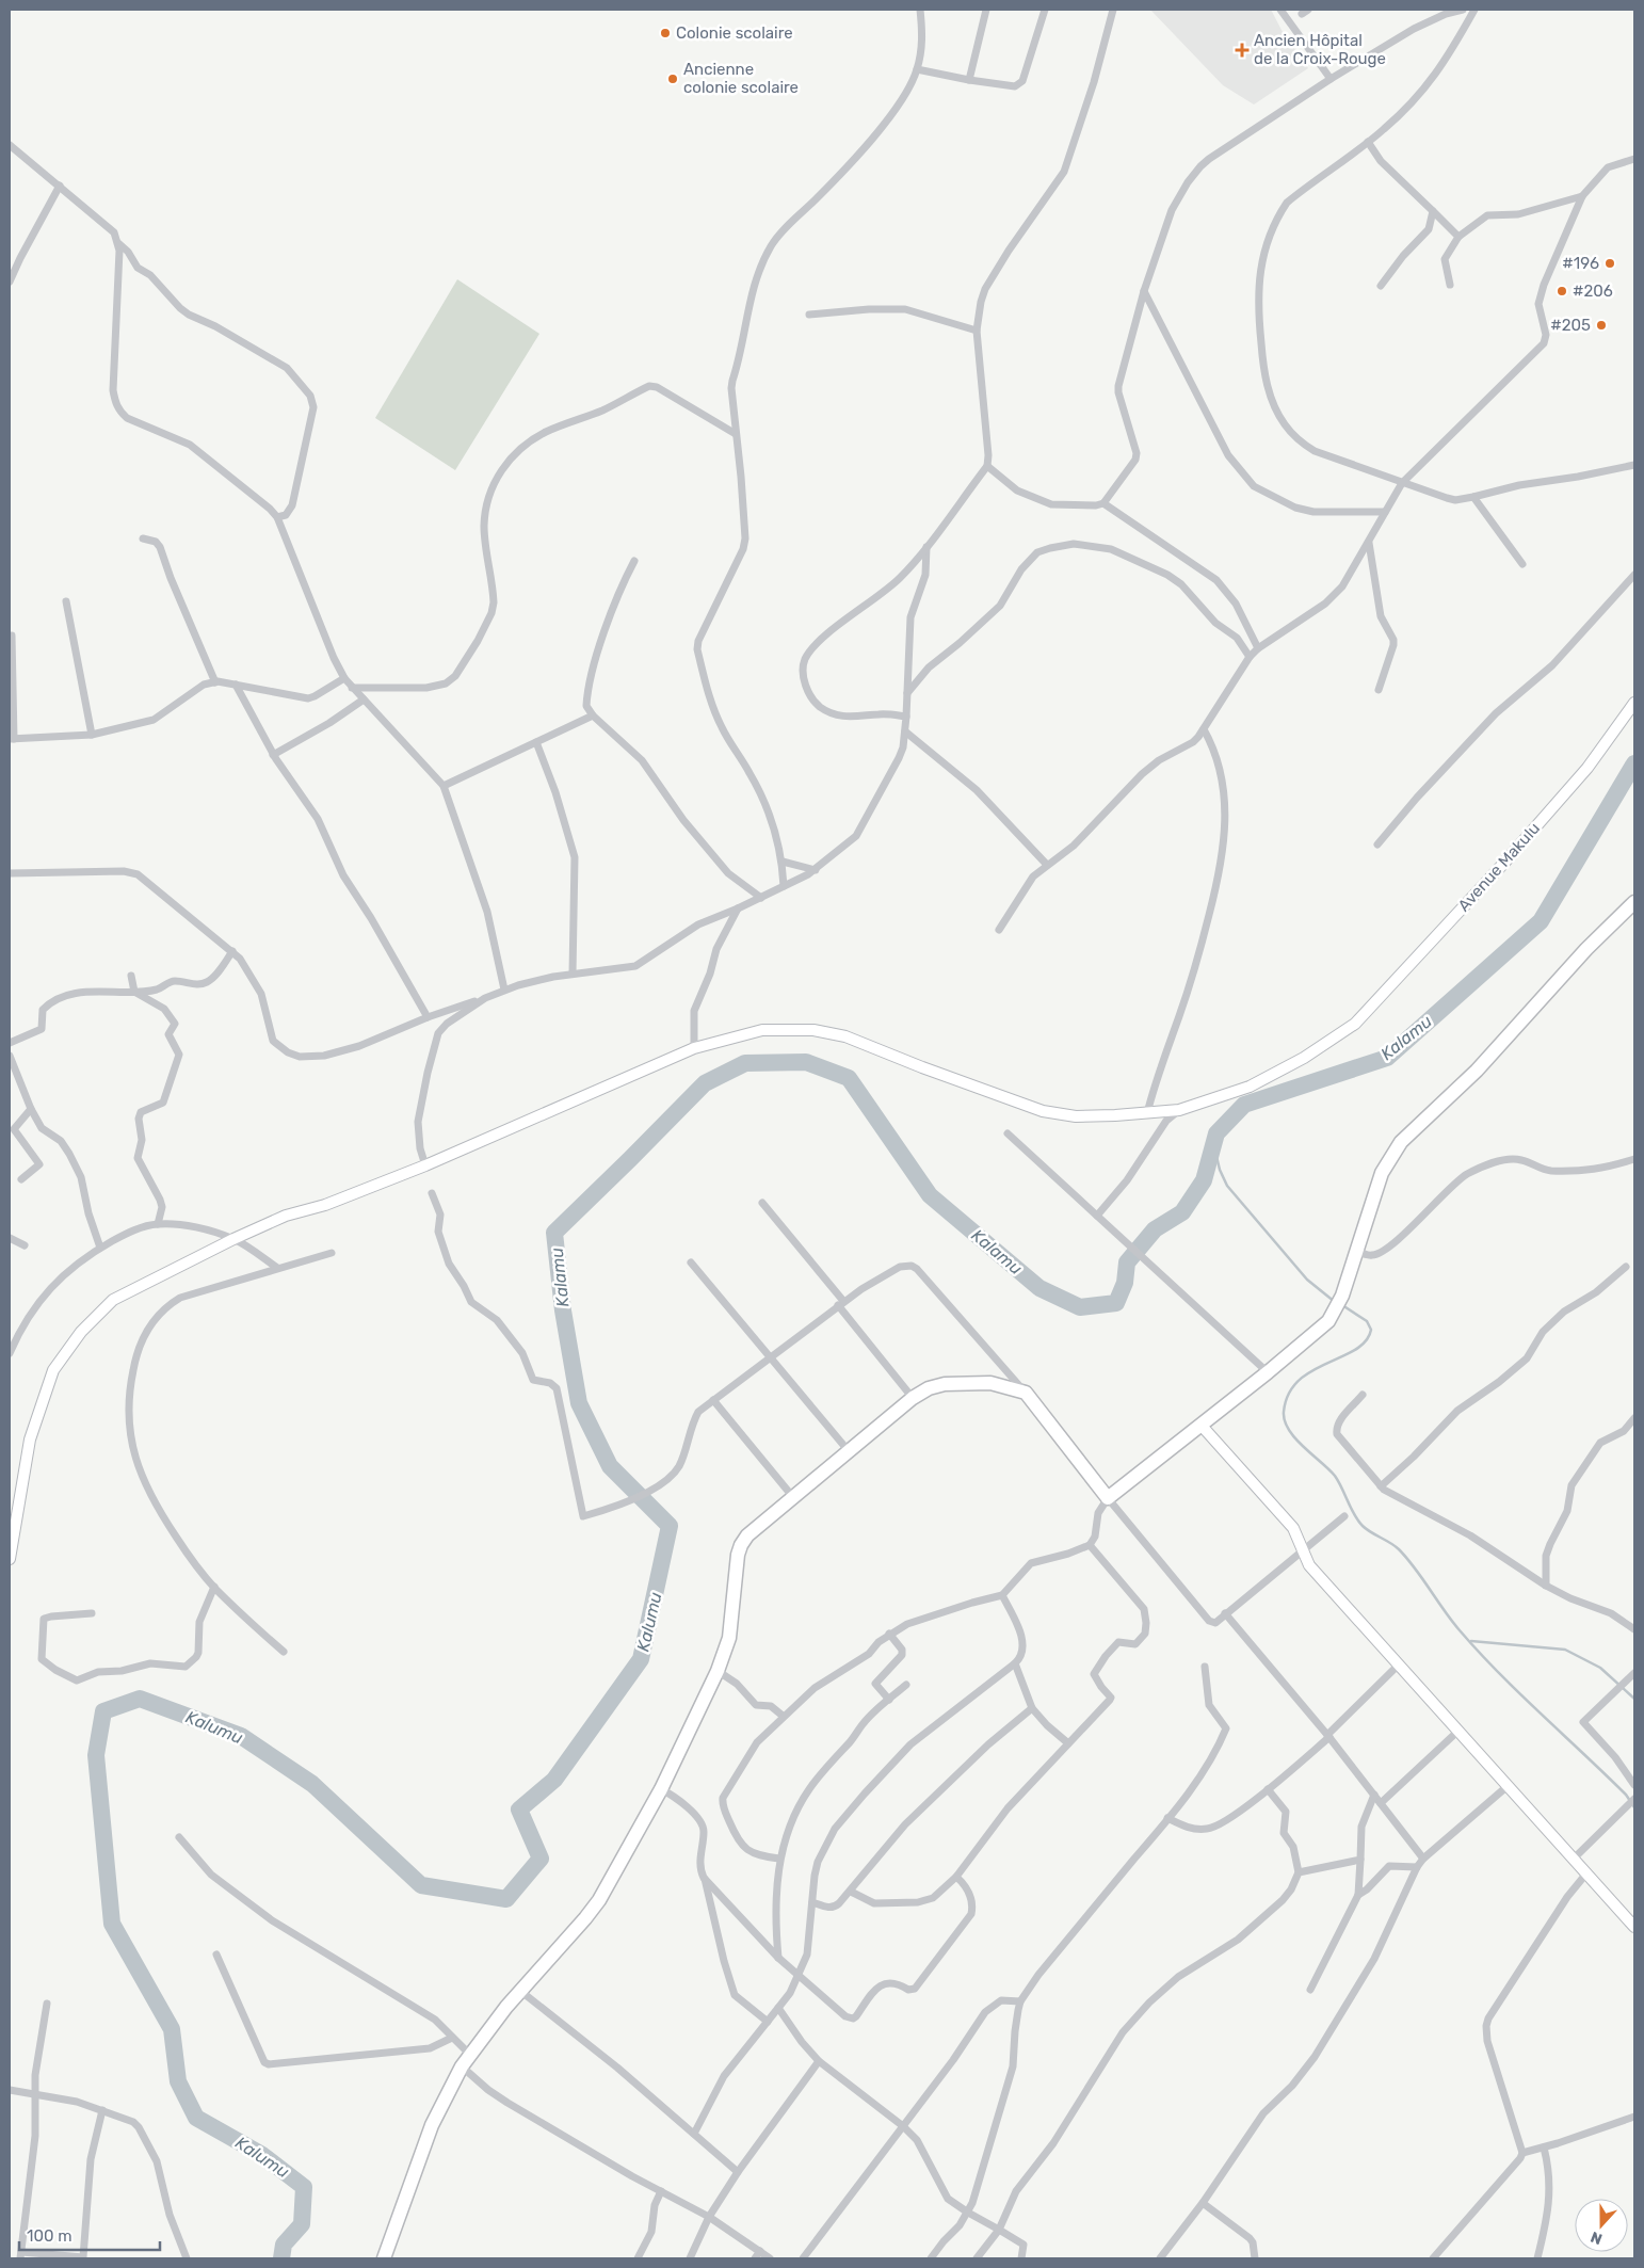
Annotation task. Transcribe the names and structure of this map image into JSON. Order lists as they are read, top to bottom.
{
  "streets": {
    "main road": ["Avenue Makulu"]
  },
  "water": ["Kalamu", "Kalumu"],
  "places": {
    "other": [
      "Colonie scolaire",
      "Ancienne colonie scolaire",
      "#196",
      "#206",
      "#205"
    ],
    "health": ["Ancien Hôpital de la Croix-Rouge"]
  },
  "scale_bar": "100 m",
  "north": "bottom"
}
